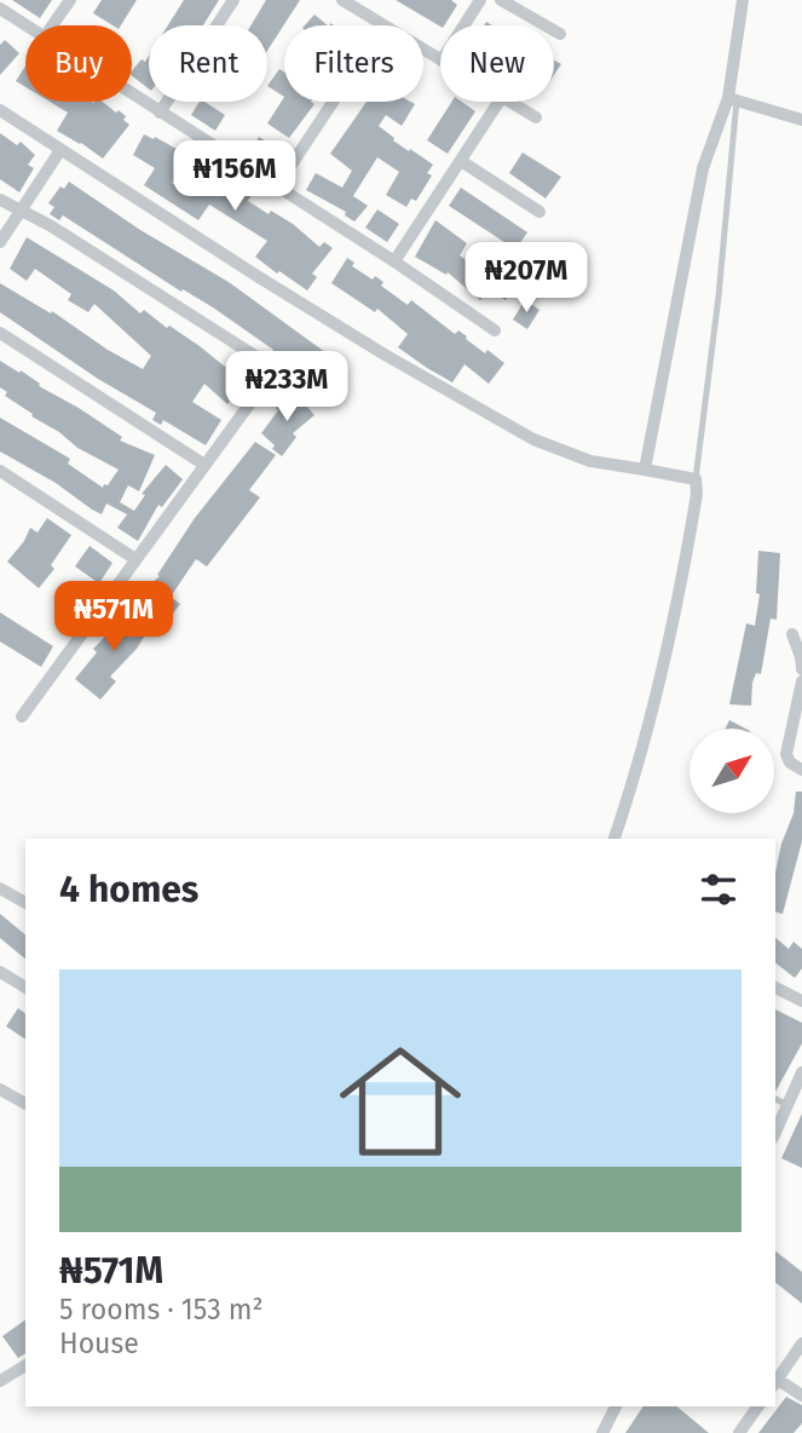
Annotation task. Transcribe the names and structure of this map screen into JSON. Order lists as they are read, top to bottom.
{
  "north": "top right",
  "page": {
    "chip": [
      "Buy",
      "Rent",
      "Filters",
      "New"
    ],
    "price": [
      "₦156M",
      "₦207M",
      "₦233M",
      "₦571M"
    ],
    "heading": "4 homes",
    "list": [
      {
        "name": "₦571M",
        "note": "5 rooms · 153 m² · House"
      }
    ]
  }
}
